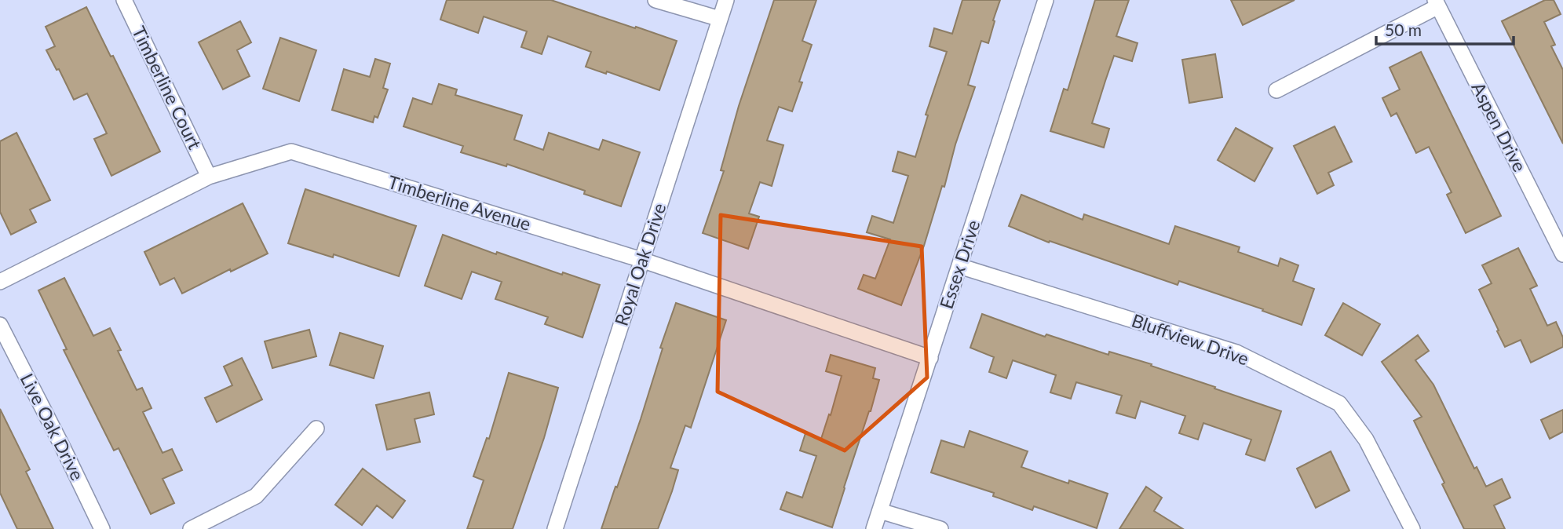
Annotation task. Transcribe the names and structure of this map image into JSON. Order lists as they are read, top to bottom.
{
  "streets": {
    "street": [
      "Timberline Court",
      "Aspen Drive",
      "Timberline Avenue",
      "Royal Oak Drive",
      "Essex Drive",
      "Bluffview Drive",
      "Live Oak Drive"
    ]
  },
  "crossings": [
    ["Timberline Court", "Timberline Avenue"],
    ["Timberline Avenue", "Royal Oak Drive"],
    ["Timberline Avenue", "Essex Drive"],
    ["Essex Drive", "Bluffview Drive"]
  ],
  "scale_bar": "50 m"
}
